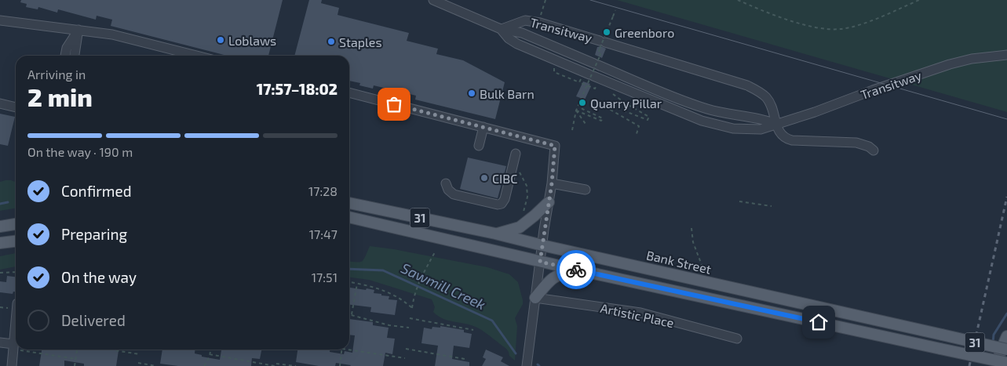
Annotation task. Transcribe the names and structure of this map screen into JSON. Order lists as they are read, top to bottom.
{
  "streets": {
    "main road": ["31", "Bank Street"],
    "street": ["Transitway", "Artistic Place"]
  },
  "water": ["Sawmill Creek"],
  "places": [
    "Greenboro",
    "Loblaws",
    "Staples",
    "Bulk Barn",
    "Quarry Pillar",
    "CIBC"
  ],
  "page": {
    "heading": ["2 min", "Arriving in", "17:57–18:02"],
    "bar": "On the way · 190 m",
    "list": [
      ["Confirmed", "17:28"],
      ["Preparing", "17:47"],
      ["On the way", "17:51"],
      "Delivered"
    ]
  }
}
